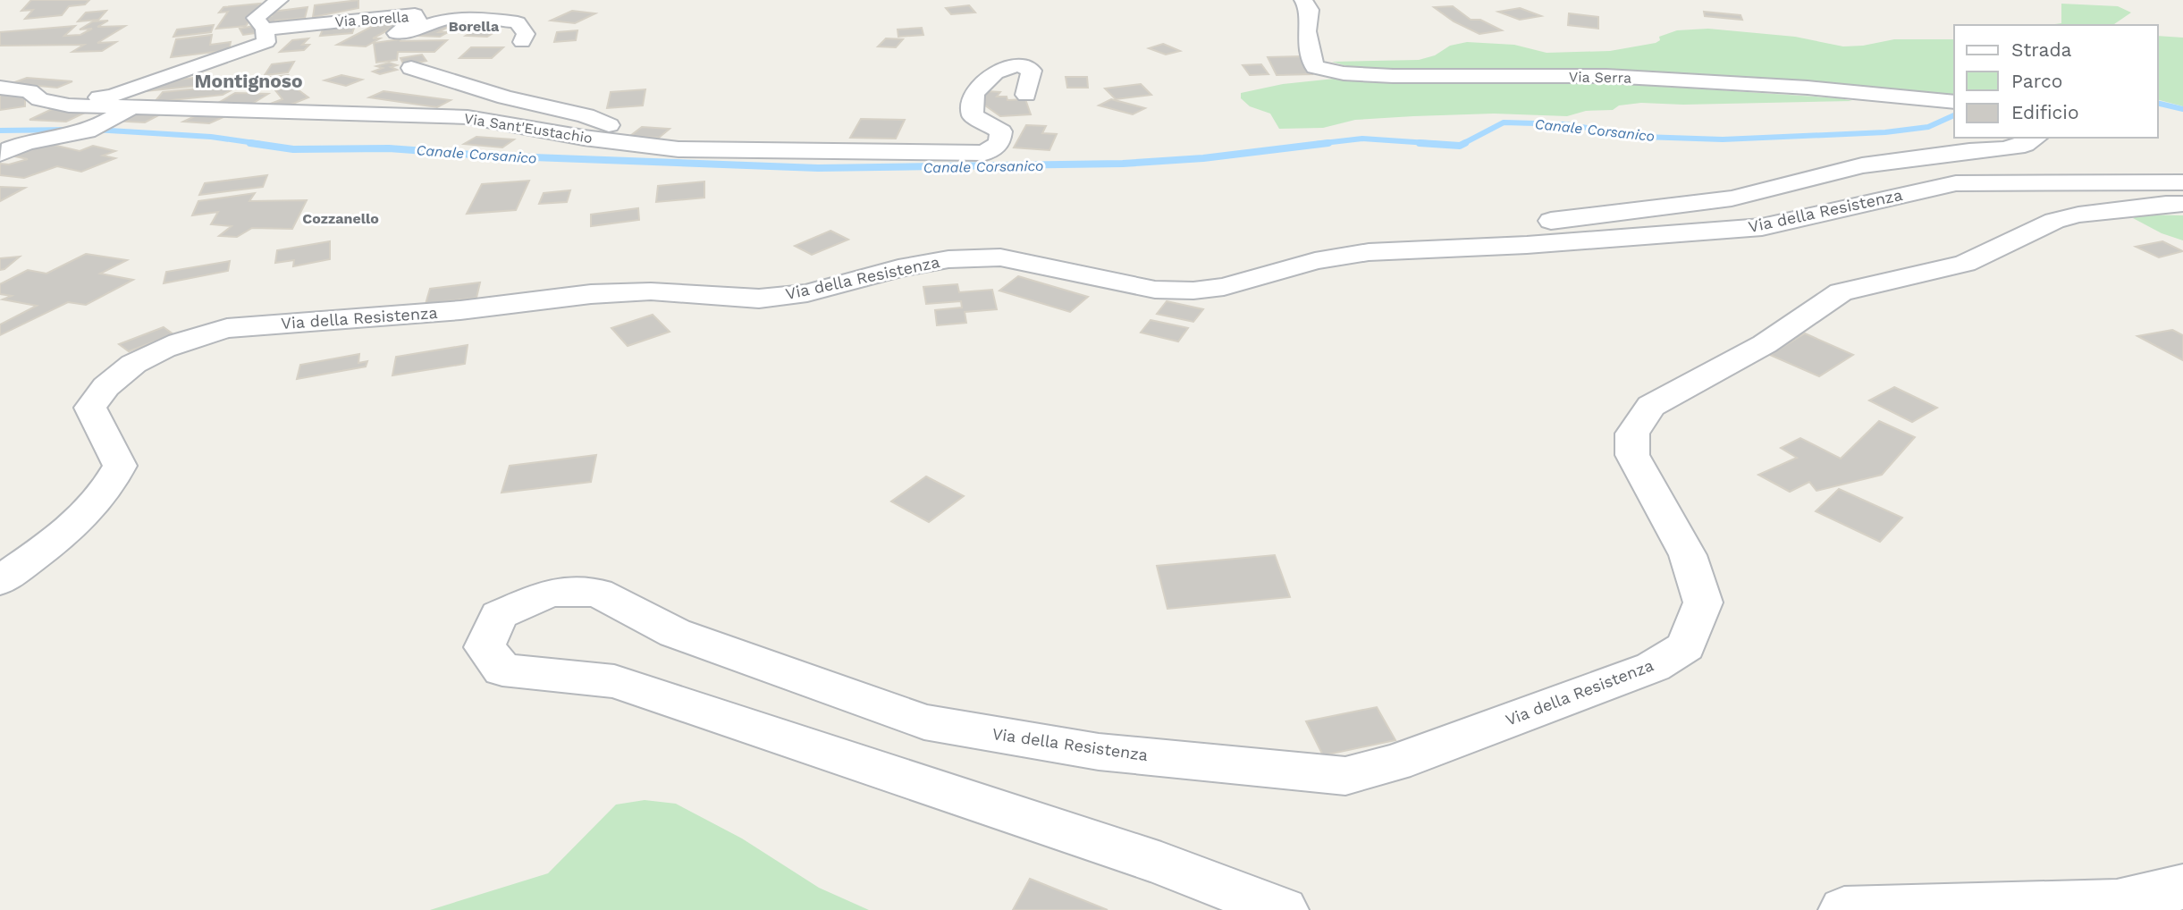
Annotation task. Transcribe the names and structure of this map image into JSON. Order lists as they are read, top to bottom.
{
  "streets": {
    "street": [
      "Via Borella",
      "Via Serra",
      "Via Sant'Eustachio",
      "Via della Resistenza"
    ]
  },
  "districts": ["Borella", "Montignoso", "Cozzanello"],
  "water": ["Canale Corsanico"],
  "legend": ["Strada", "Parco", "Edificio"]
}
